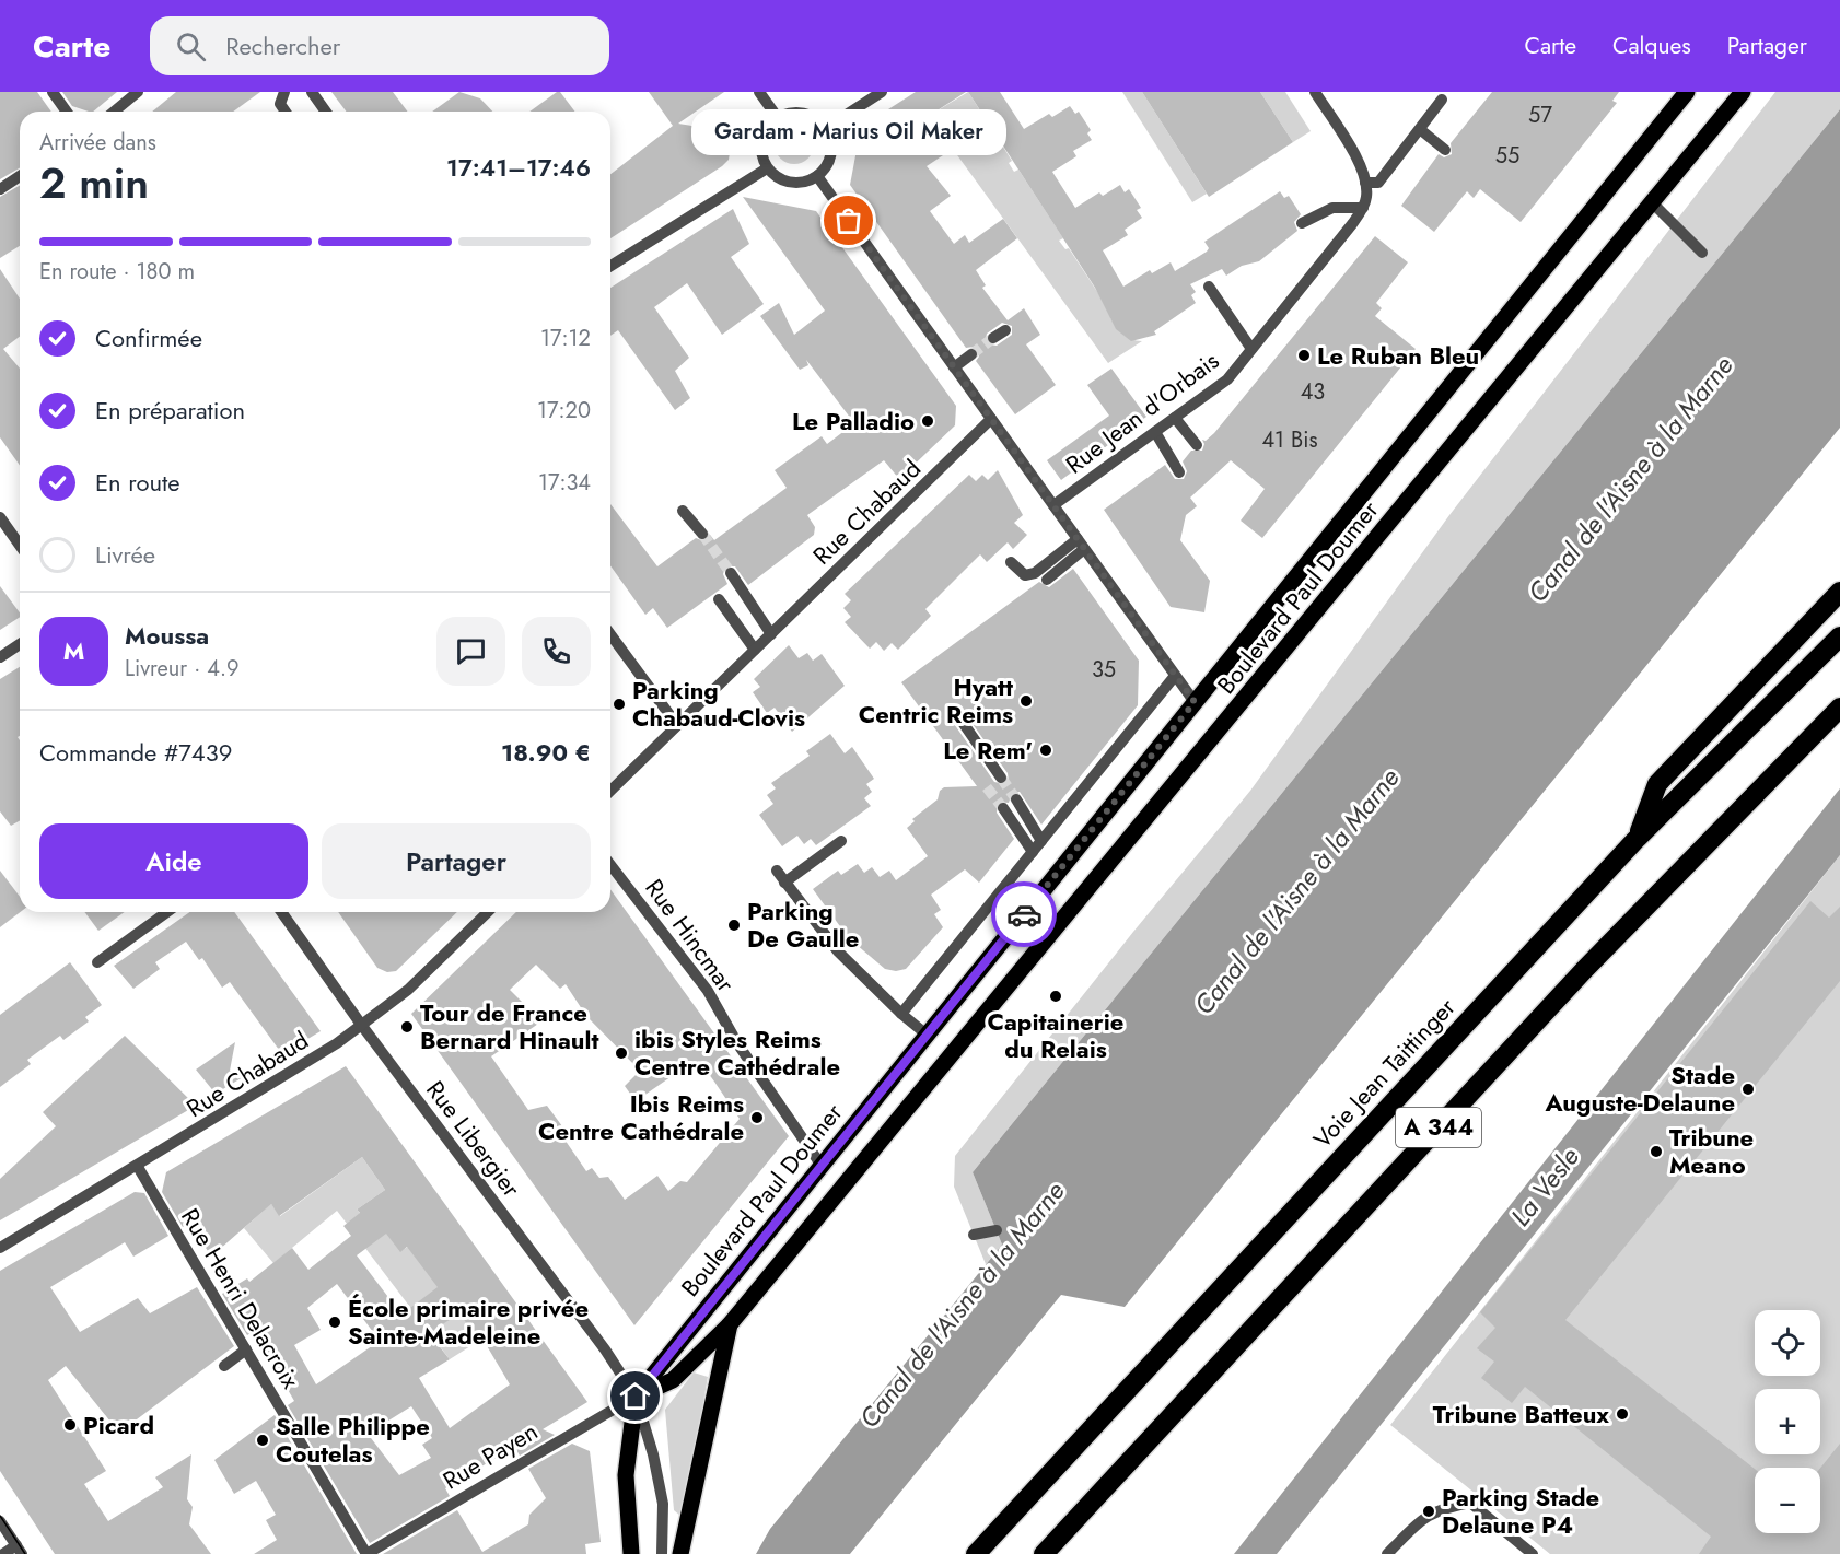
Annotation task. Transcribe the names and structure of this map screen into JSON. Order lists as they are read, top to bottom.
{
  "streets": {
    "highway": ["Voie Jean Taittinger", "A 344"],
    "main road": ["Boulevard Paul Doumer"],
    "street": [
      "Rue Jean d'Orbais",
      "Rue Chabaud",
      "Rue Hincmar",
      "Rue Libergier",
      "Rue Henri Delacroix",
      "Rue Payen"
    ]
  },
  "crossings": [
    ["Rue Chabaud", "Rue Libergier"],
    ["Rue Chabaud", "Rue Henri Delacroix"],
    ["Boulevard Paul Doumer", "Rue Hincmar"],
    ["Boulevard Paul Doumer", "Rue Libergier"],
    ["Boulevard Paul Doumer", "Rue Payen"],
    ["Rue Libergier", "Rue Payen"],
    ["Rue Henri Delacroix", "Rue Payen"]
  ],
  "water": ["Canal de l'Aisne à la Marne", "La Vesle"],
  "places": [
    "Gardam - Marius Oil Maker",
    "Le Ruban Bleu",
    "Le Palladio",
    "Hyatt Centric Reims",
    "Parking Chabaud-Clovis",
    "Le Rem'",
    "Parking De Gaulle",
    "Capitainerie du Relais",
    "Tour de France Bernard Hinault",
    "ibis Styles Reims Centre Cathédrale",
    "Stade Auguste-Delaune",
    "Ibis Reims Centre Cathédrale",
    "Tribune Meano",
    "École primaire privée Sainte-Madeleine",
    "Tribune Batteux",
    "Picard",
    "Salle Philippe Coutelas",
    "Parking Stade Delaune P4"
  ],
  "house_numbers": [
    "57",
    "55",
    "43",
    "41 Bis",
    "35"
  ],
  "page": {
    "header": "Carte",
    "search": "Rechercher",
    "nav": ["Carte", "Calques", "Partager"],
    "bubble": "Gardam - Marius Oil Maker",
    "heading": ["2 min", "Arrivée dans", "17:41–17:46"],
    "panel": [
      "Moussa",
      "Livreur · 4.9",
      "Commande #7439",
      "18.90 €"
    ],
    "bar": "En route · 180 m",
    "list": [
      ["Confirmée", "17:12"],
      ["En préparation", "17:20"],
      ["En route", "17:34"],
      "Livrée"
    ],
    "round": "M",
    "buttons": ["Aide", "Partager"],
    "map_buttons": ["+", "−"]
  }
}
